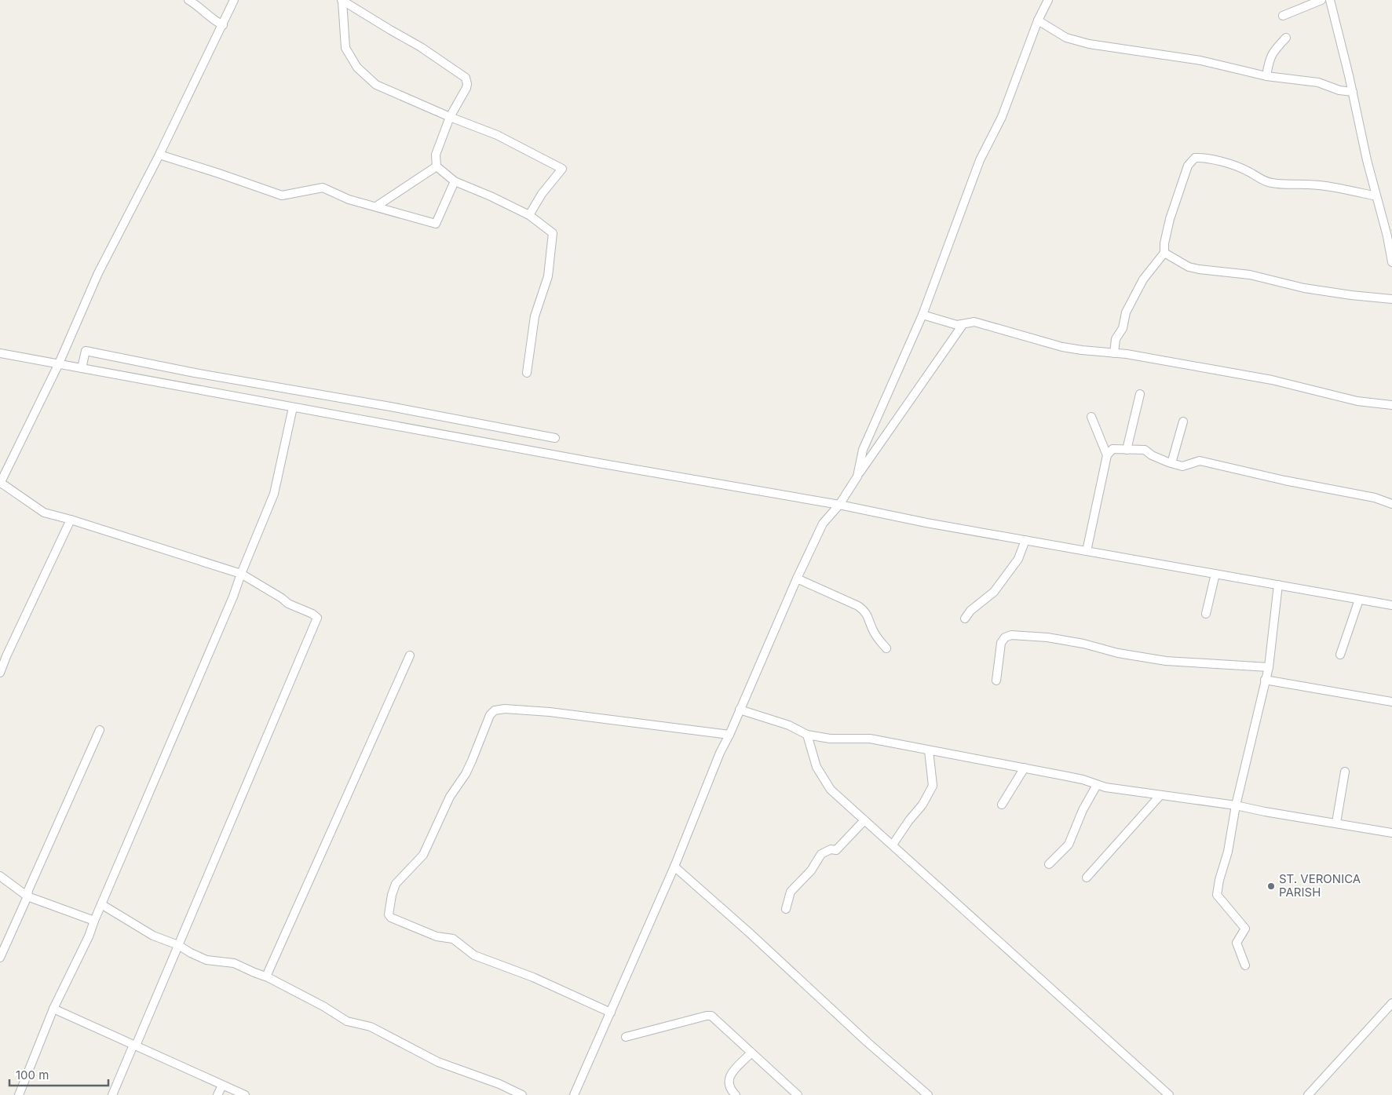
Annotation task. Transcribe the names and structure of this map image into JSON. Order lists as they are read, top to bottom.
{
  "places": ["ST. VERONICA PARISH"],
  "scale_bar": "100 m"
}
